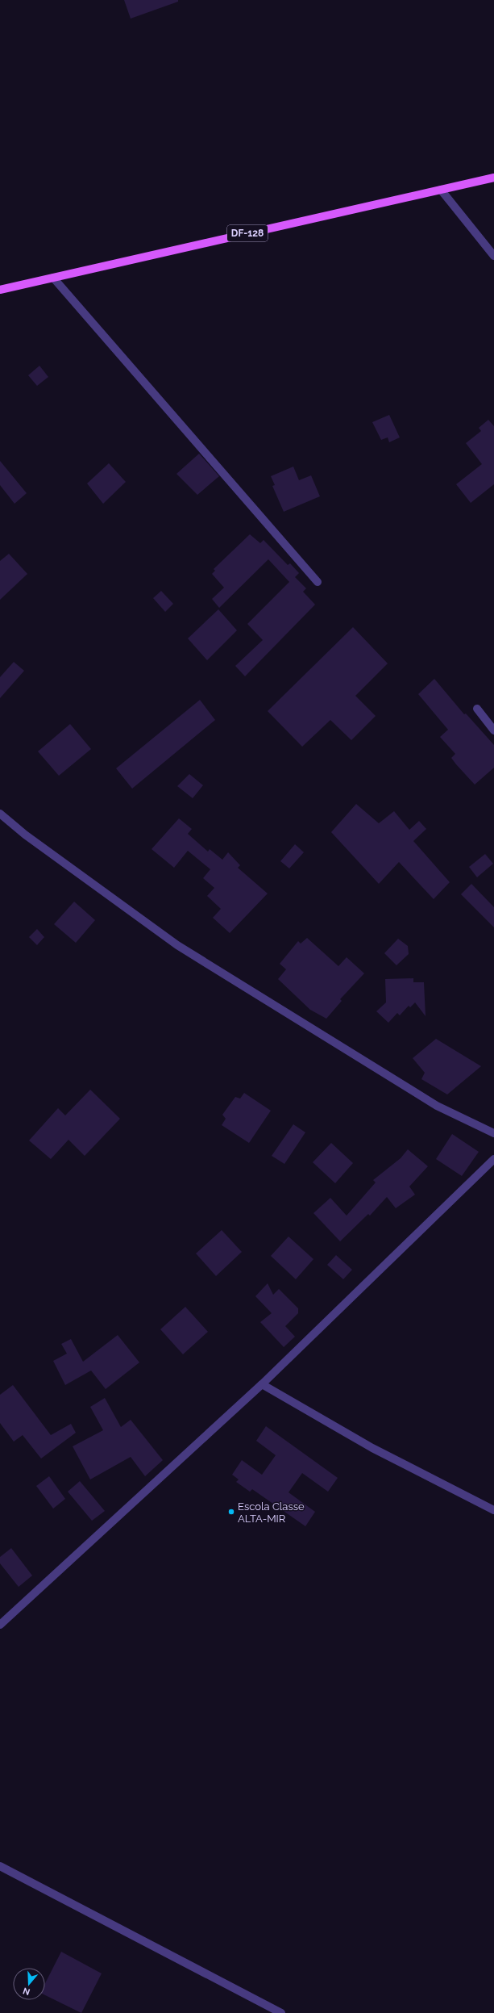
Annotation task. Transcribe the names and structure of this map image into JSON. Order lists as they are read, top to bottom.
{
  "streets": {
    "main road": ["DF-128"]
  },
  "places": ["Escola Classe ALTA-MIR"],
  "north": "bottom"
}
